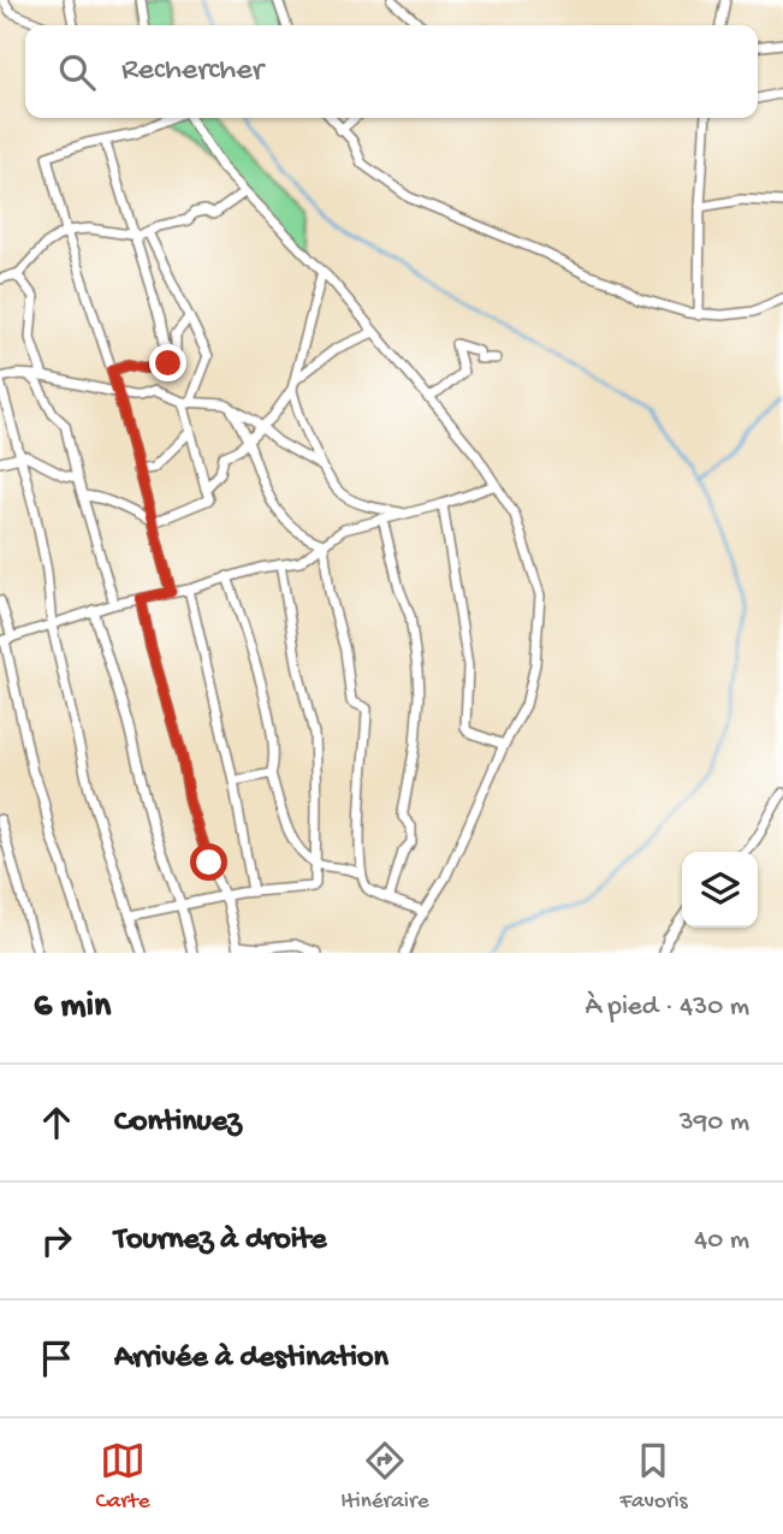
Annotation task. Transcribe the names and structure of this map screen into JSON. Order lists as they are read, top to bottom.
{
  "page": {
    "search": "Rechercher",
    "heading": ["6 min", "À pied · 430 m"],
    "list": [
      ["Continuez", "390 m"],
      ["Tournez à droite", "40 m"],
      "Arrivée à destination"
    ],
    "nav": ["Carte", "Itinéraire", "Favoris"]
  }
}
